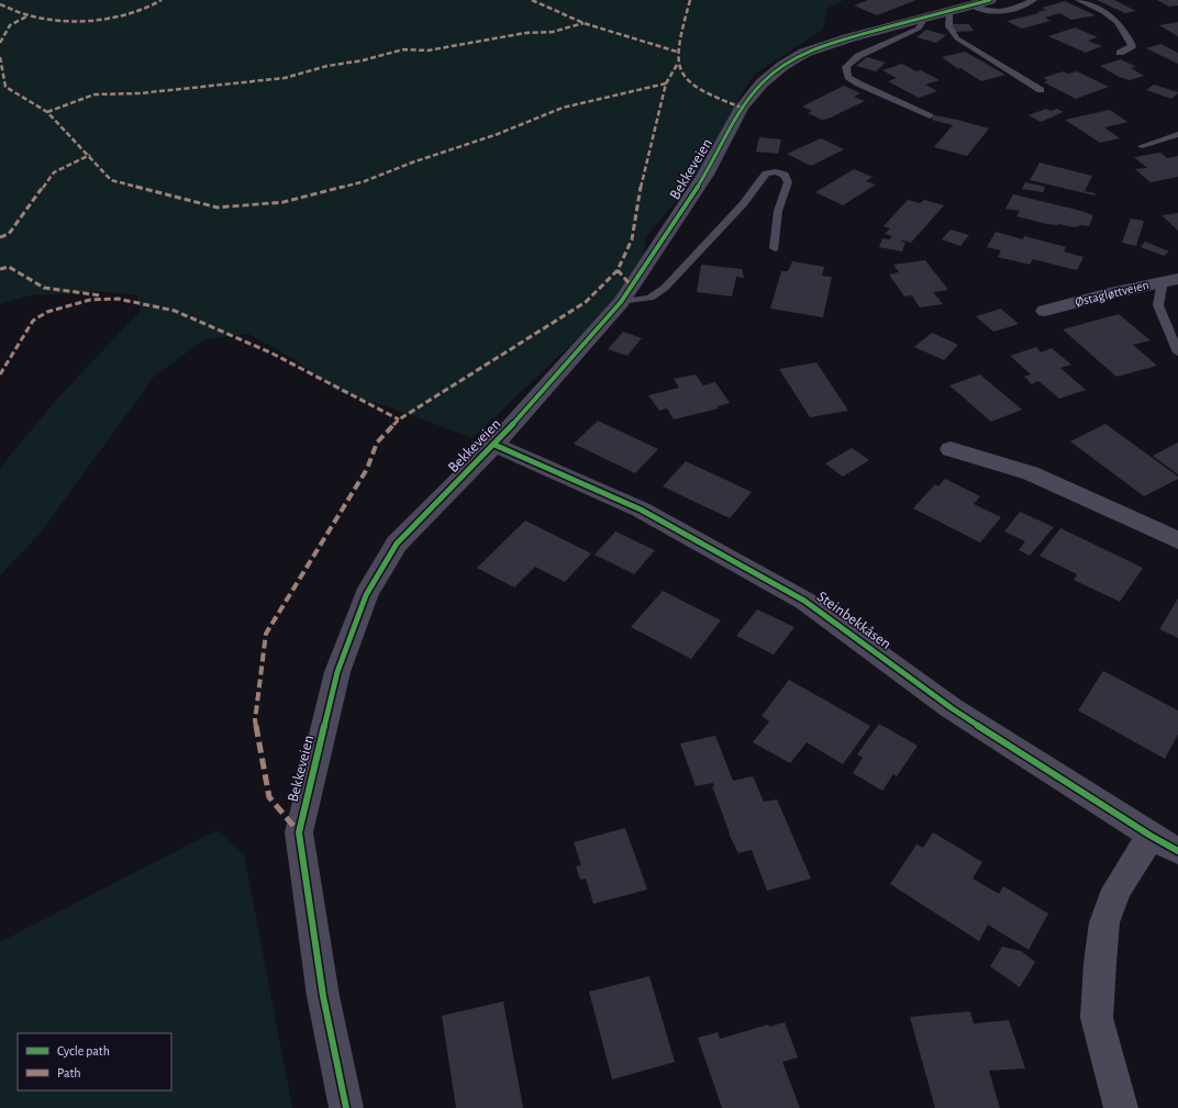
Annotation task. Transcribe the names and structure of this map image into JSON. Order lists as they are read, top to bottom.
{
  "streets": {
    "street": ["Bekkeveien", "Østagløttveien", "Steinbekkåsen"]
  },
  "crossings": [
    ["Bekkeveien", "Steinbekkåsen"]
  ],
  "legend": ["Cycle path", "Path"]
}
